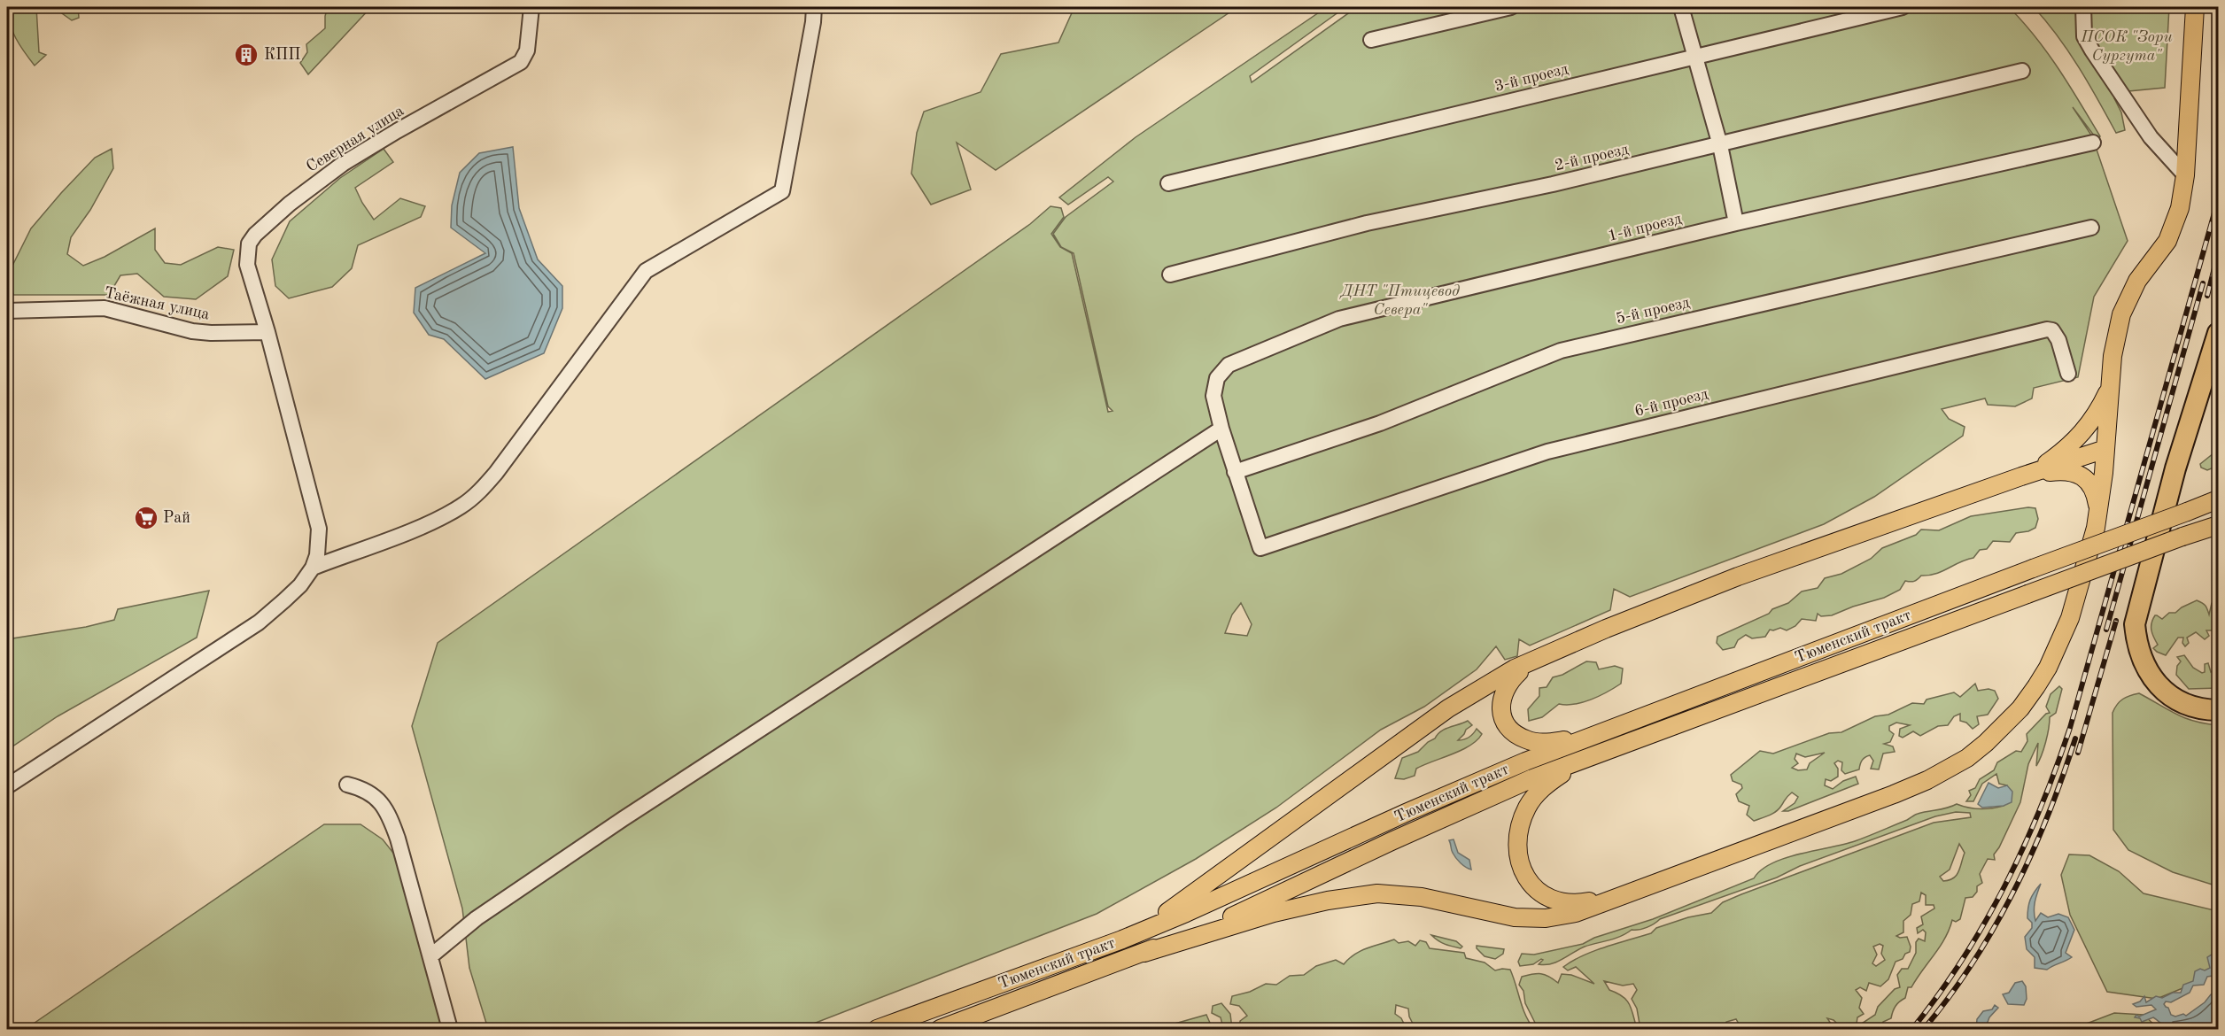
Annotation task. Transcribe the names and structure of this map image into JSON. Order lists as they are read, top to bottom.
{
  "streets": {
    "main road": ["Тюменский тракт"],
    "street": [
      "3-й проезд",
      "Северная улица",
      "2-й проезд",
      "1-й проезд",
      "Таёжная улица",
      "5-й проезд",
      "6-й проезд"
    ]
  },
  "crossings": [
    ["Северная улица", "Таёжная улица"],
    ["5-й проезд", "6-й проезд"]
  ],
  "parks": ["ПСОК \"Зори Сургута\"", "ДНТ \"Птицевод Севера\""],
  "places": {
    "building": ["КПП"],
    "supermarket": ["Рай"]
  }
}
